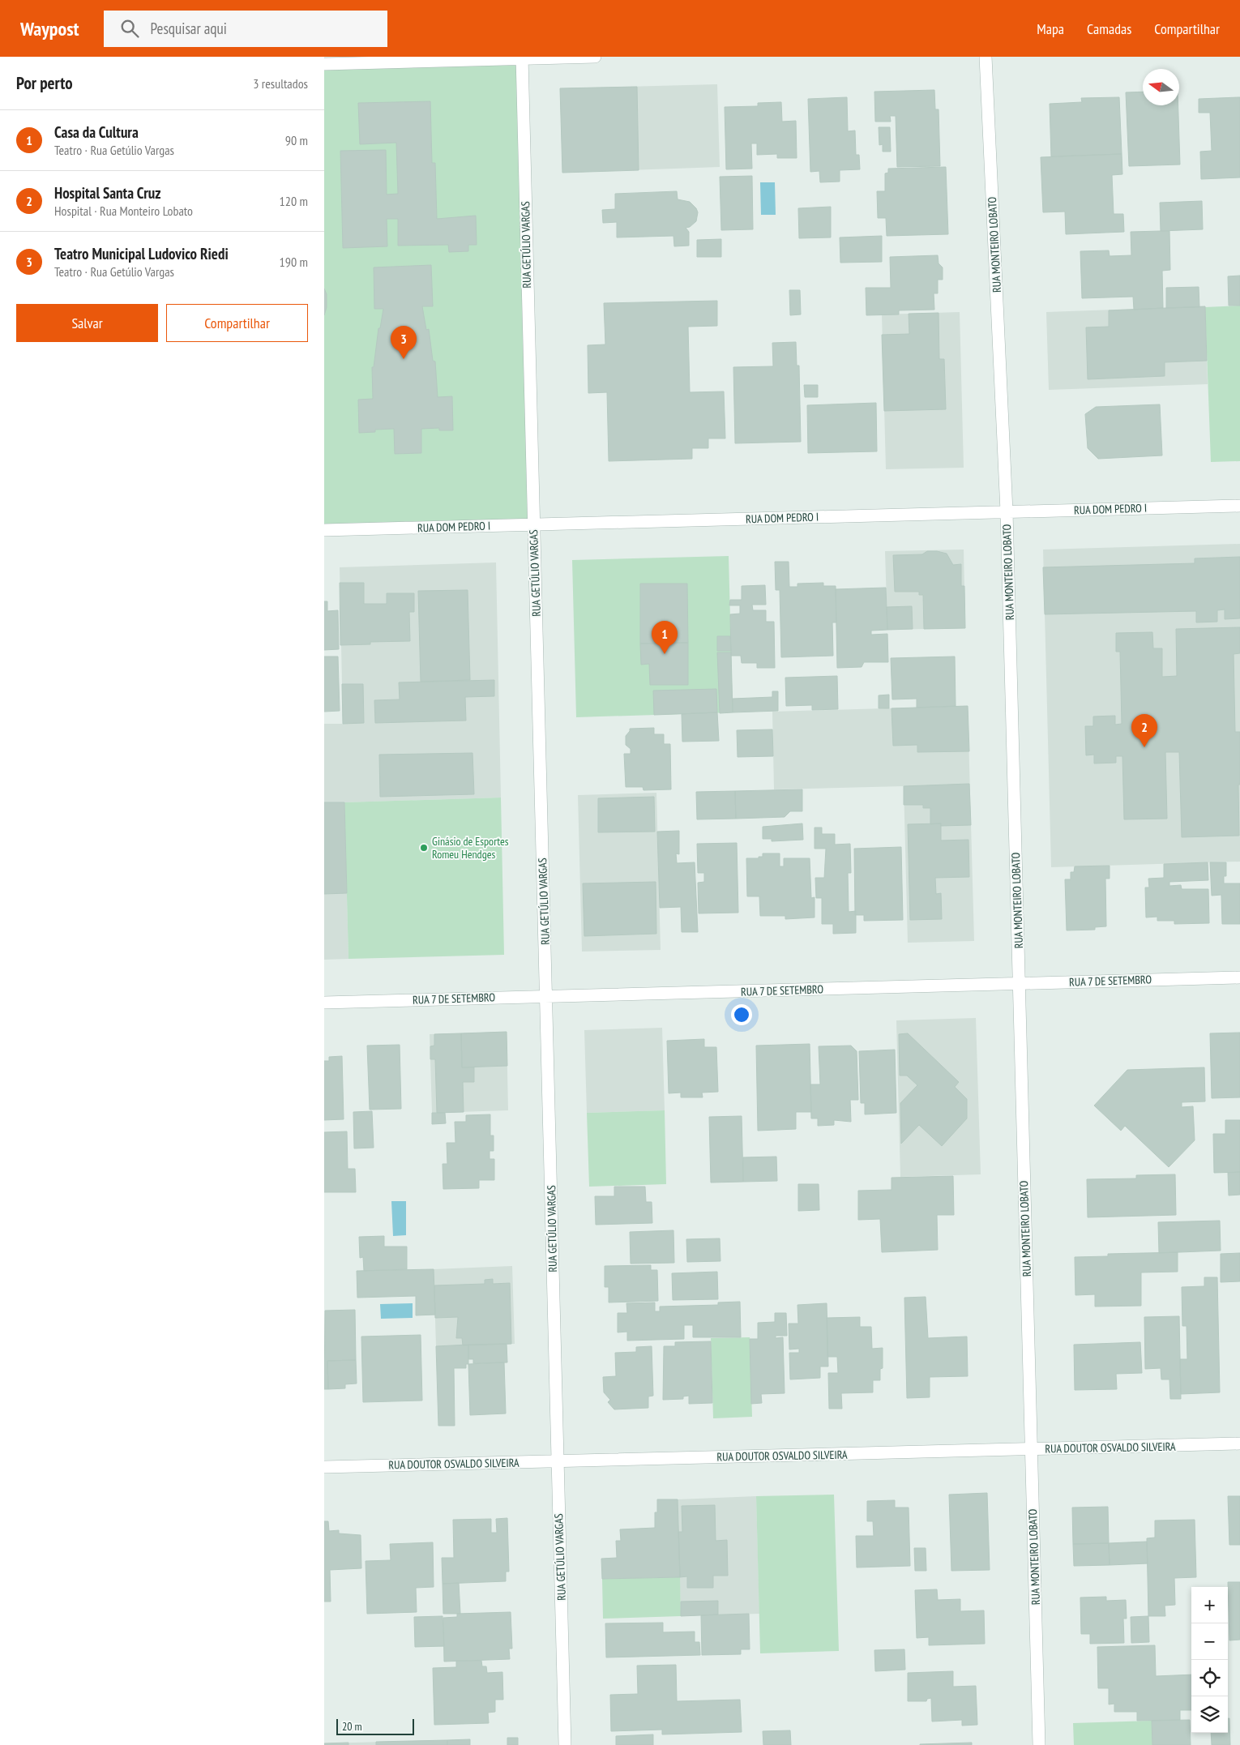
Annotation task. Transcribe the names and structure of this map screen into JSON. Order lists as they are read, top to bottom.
{
  "streets": {
    "street": [
      "RUA GETÚLIO VARGAS",
      "RUA MONTEIRO LOBATO",
      "RUA DOM PEDRO I",
      "RUA 7 DE SETEMBRO",
      "RUA DOUTOR OSVALDO SILVEIRA"
    ]
  },
  "crossings": [
    ["RUA GETÚLIO VARGAS", "RUA DOM PEDRO I"],
    ["RUA GETÚLIO VARGAS", "RUA 7 DE SETEMBRO"],
    ["RUA GETÚLIO VARGAS", "RUA DOUTOR OSVALDO SILVEIRA"],
    ["RUA MONTEIRO LOBATO", "RUA DOM PEDRO I"],
    ["RUA MONTEIRO LOBATO", "RUA 7 DE SETEMBRO"],
    ["RUA MONTEIRO LOBATO", "RUA DOUTOR OSVALDO SILVEIRA"]
  ],
  "places": ["Ginásio de Esportes Romeu Hendges"],
  "scale_bar": "20 m",
  "north": "left",
  "page": {
    "header": "Waypost",
    "search": "Pesquisar aqui",
    "nav": ["Mapa", "Camadas", "Compartilhar"],
    "heading": ["Por perto", "3 resultados"],
    "list": [
      {
        "mark": "1",
        "name": "Casa da Cultura",
        "note": "Teatro · Rua Getúlio Vargas",
        "value": "90 m"
      },
      {
        "mark": "2",
        "name": "Hospital Santa Cruz",
        "note": "Hospital · Rua Monteiro Lobato",
        "value": "120 m"
      },
      {
        "mark": "3",
        "name": "Teatro Municipal Ludovico Riedi",
        "note": "Teatro · Rua Getúlio Vargas",
        "value": "190 m"
      }
    ],
    "buttons": ["Salvar", "Compartilhar"],
    "pins": ["3", "1", "2"],
    "map_buttons": ["+", "−"],
    "scale": "20 m"
  }
}
